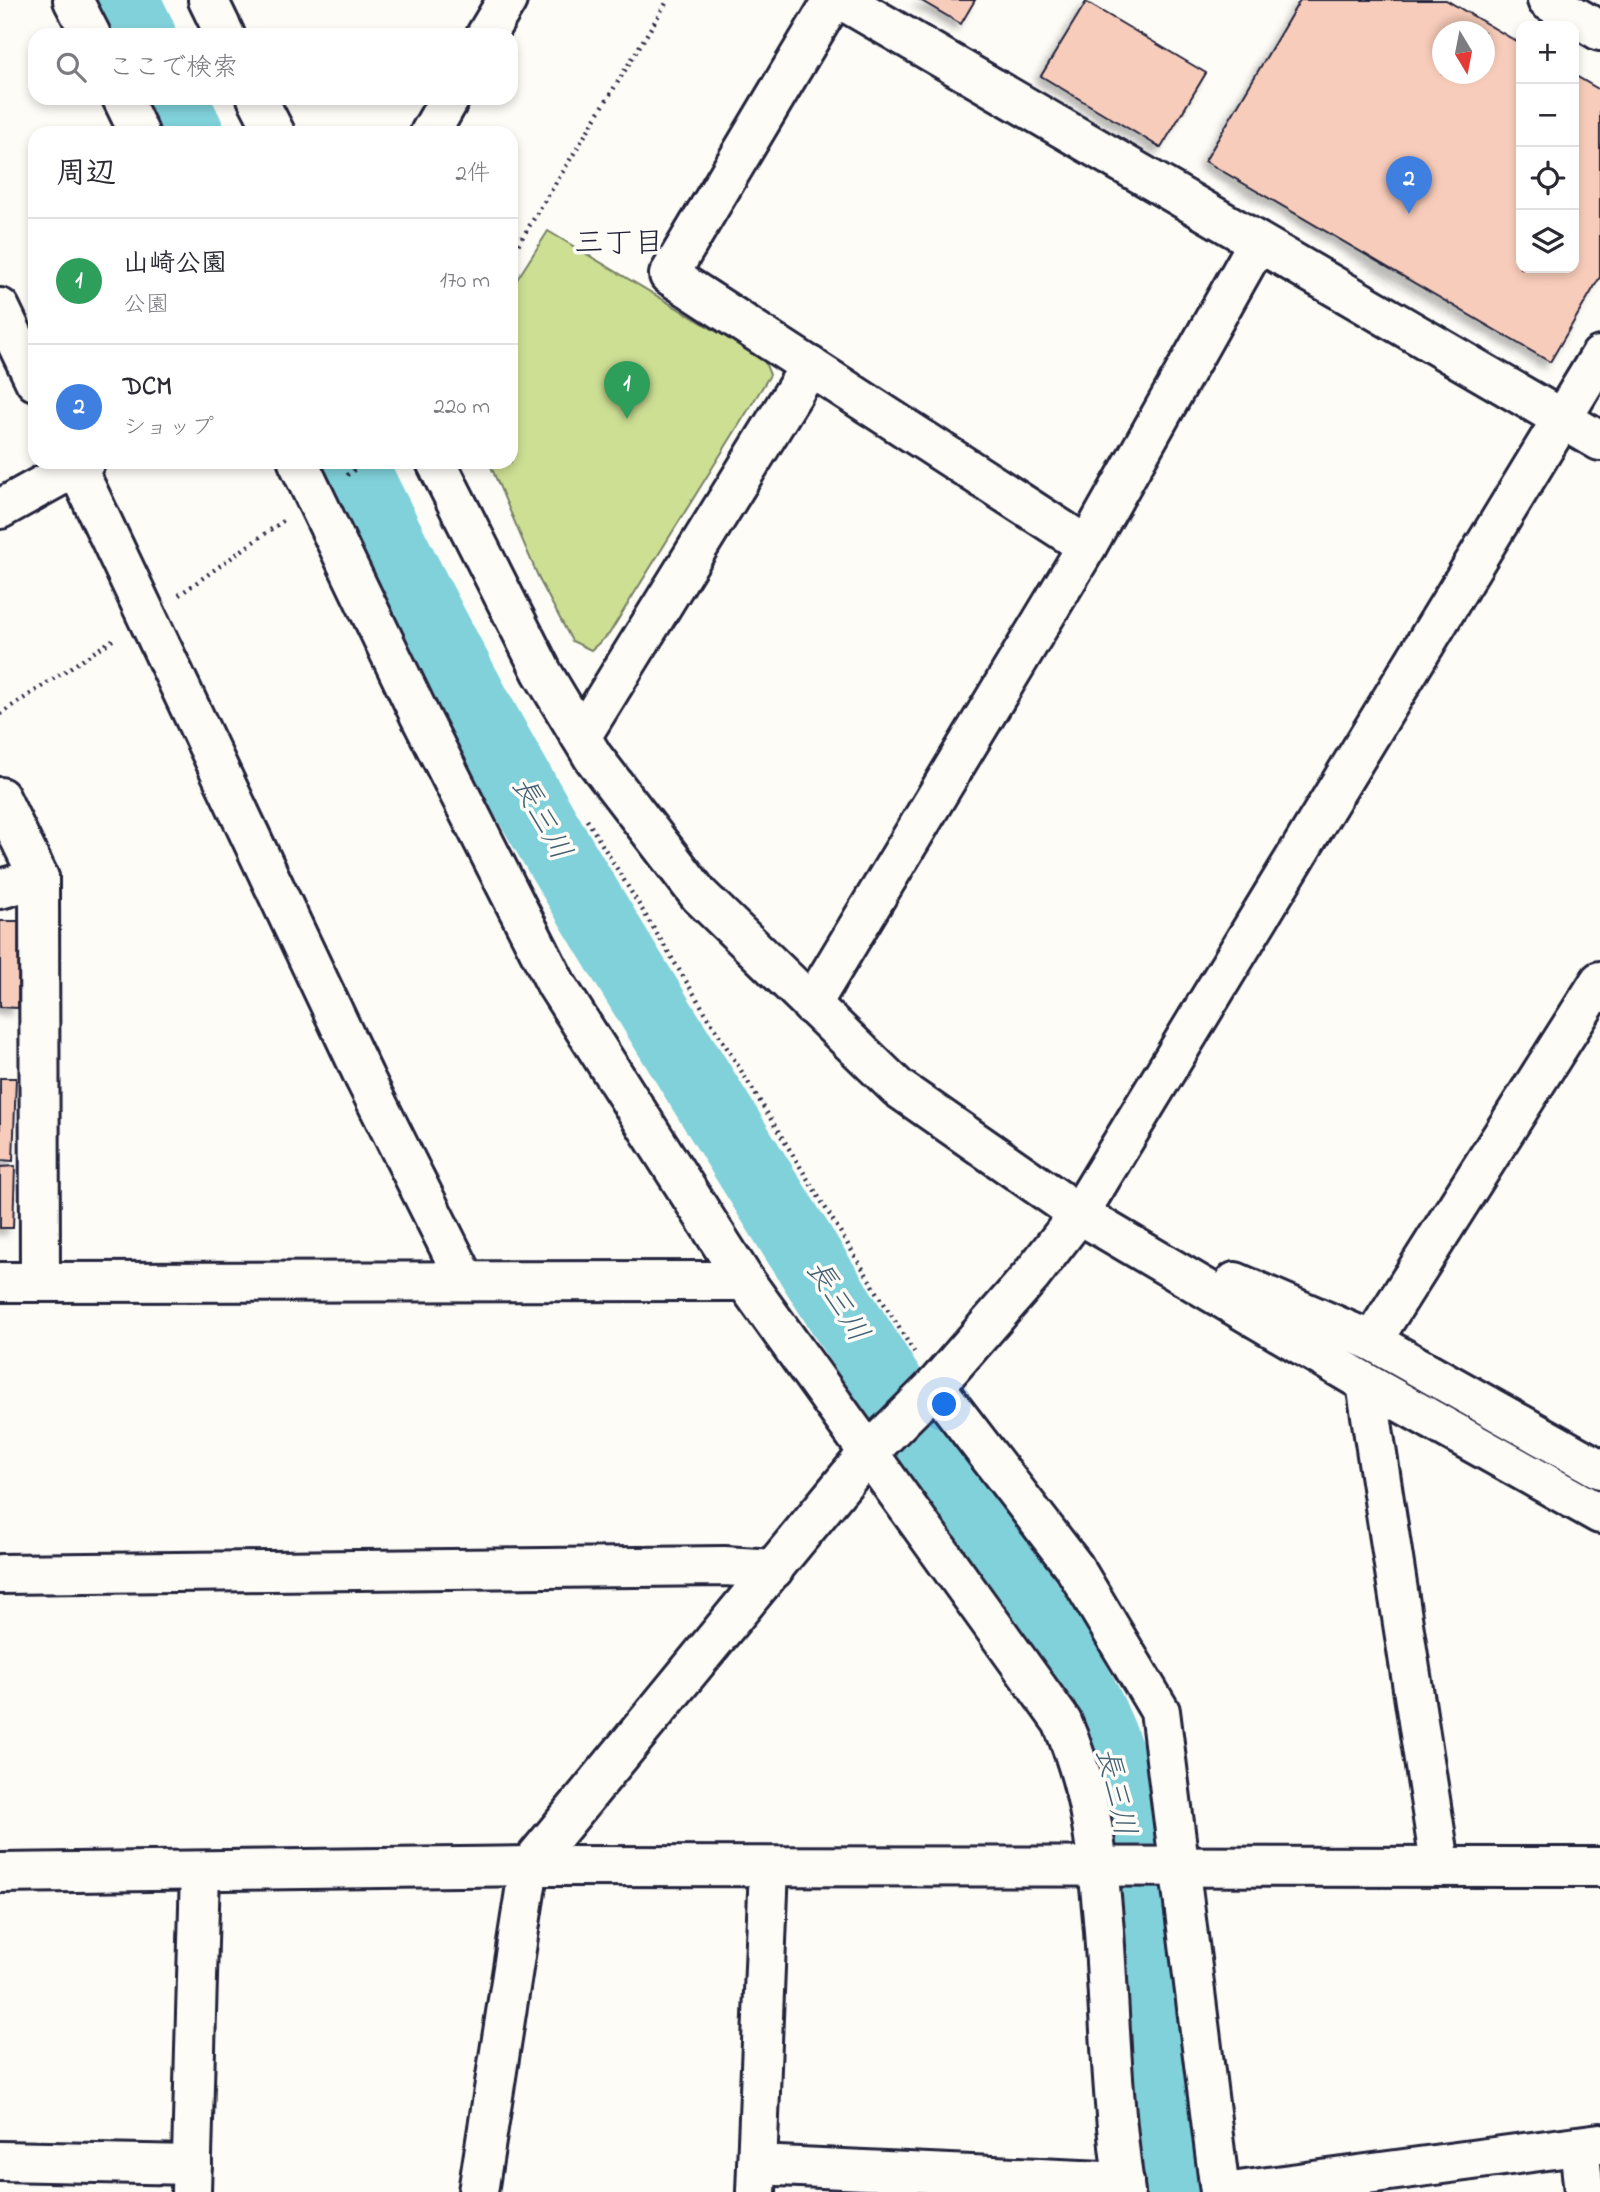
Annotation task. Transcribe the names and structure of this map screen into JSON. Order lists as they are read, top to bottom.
{
  "districts": ["三丁目"],
  "water": ["長三川"],
  "north": "bottom",
  "page": {
    "map_buttons": ["+", "−"],
    "search": "ここで検索",
    "heading": ["周辺", "2件"],
    "pins": ["2", "1"],
    "list": [
      {
        "mark": "1",
        "name": "山崎公園",
        "note": "公園",
        "value": "170 m"
      },
      {
        "mark": "2",
        "name": "DCM",
        "note": "ショップ",
        "value": "220 m"
      }
    ]
  }
}
